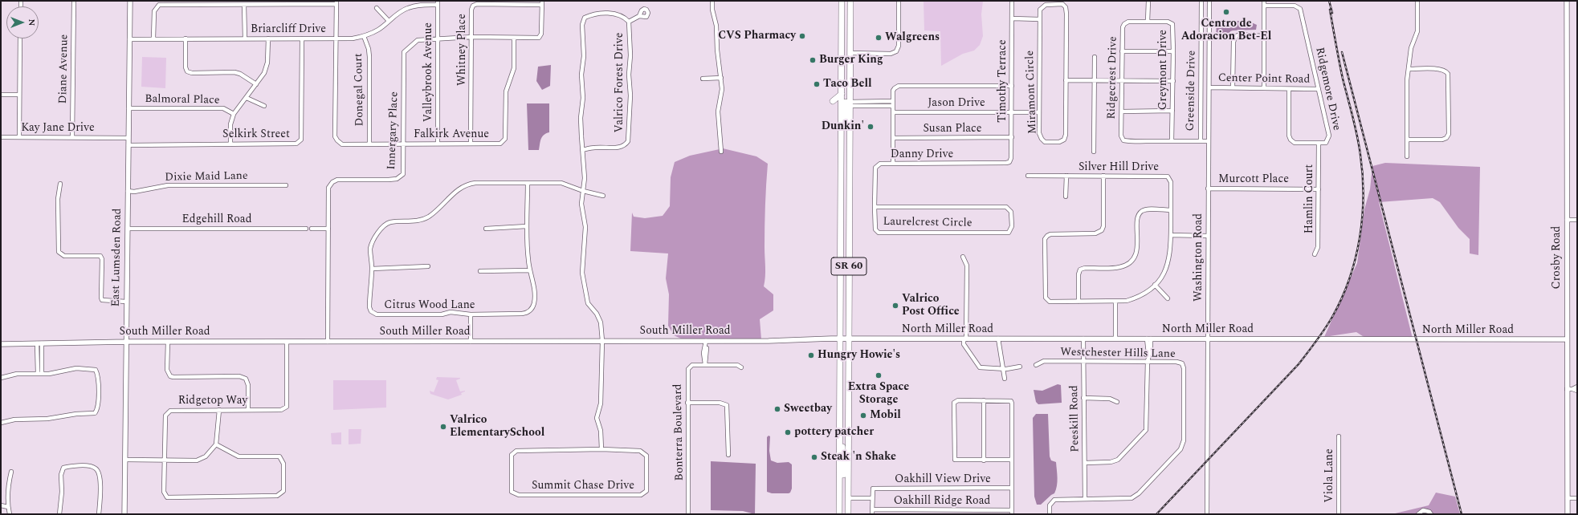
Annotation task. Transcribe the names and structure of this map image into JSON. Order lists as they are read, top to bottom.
{
  "streets": {
    "highway": ["SR 60"],
    "street": [
      "Briarcliff Drive",
      "Whitney Place",
      "Diane Avenue",
      "Greymont Drive",
      "Valleybrook Avenue",
      "Ridgecrest Drive",
      "Center Point Road",
      "Timothy Terrace",
      "Valrico Forest Drive",
      "Ridgemore Drive",
      "Donegal Court",
      "Greenside Drive",
      "Miramont Circle",
      "Balmoral Place",
      "Jason Drive",
      "Kay Jane Drive",
      "Susan Place",
      "Innergary Place",
      "Selkirk Street",
      "Falkirk Avenue",
      "Danny Drive",
      "Silver Hill Drive",
      "Dixie Maid Lane",
      "Murcott Place",
      "Hamlin Court",
      "Edgehill Road",
      "Laurelcrest Circle",
      "East Lumsden Road",
      "Washington Road",
      "Crosby Road",
      "Citrus Wood Lane",
      "North Miller Road",
      "South Miller Road",
      "Westchester Hills Lane",
      "Ridgetop Way",
      "Peeskill Road",
      "Bonterra Boulevard",
      "Viola Lane",
      "Oakhill View Drive",
      "Summit Chase Drive",
      "Oakhill Ridge Road"
    ]
  },
  "crossings": [
    ["Briarcliff Drive", "Valleybrook Avenue"],
    ["Briarcliff Drive", "Donegal Court"],
    ["Briarcliff Drive", "Selkirk Street"],
    ["Briarcliff Drive", "Falkirk Avenue"],
    ["Briarcliff Drive", "East Lumsden Road"],
    ["Whitney Place", "Innergary Place"],
    ["Whitney Place", "Falkirk Avenue"],
    ["Diane Avenue", "Kay Jane Drive"],
    ["Greymont Drive", "Ridgecrest Drive"],
    ["Valleybrook Avenue", "Innergary Place"],
    ["Valleybrook Avenue", "Falkirk Avenue"],
    ["Center Point Road", "Ridgemore Drive"],
    ["Center Point Road", "Washington Road"],
    ["Timothy Terrace", "Jason Drive"],
    ["Timothy Terrace", "Susan Place"],
    ["Timothy Terrace", "Danny Drive"],
    ["Valrico Forest Drive", "Citrus Wood Lane"],
    ["Valrico Forest Drive", "South Miller Road"],
    ["Valrico Forest Drive", "Summit Chase Drive"],
    ["Ridgemore Drive", "Hamlin Court"],
    ["Donegal Court", "Falkirk Avenue"],
    ["Miramont Circle", "Jason Drive"],
    ["Balmoral Place", "East Lumsden Road"],
    ["Kay Jane Drive", "East Lumsden Road"],
    ["Innergary Place", "Falkirk Avenue"],
    ["Innergary Place", "South Miller Road"],
    ["Selkirk Street", "East Lumsden Road"],
    ["Danny Drive", "Laurelcrest Circle"],
    ["Dixie Maid Lane", "East Lumsden Road"],
    ["Murcott Place", "Hamlin Court"],
    ["Murcott Place", "Washington Road"],
    ["Edgehill Road", "East Lumsden Road"],
    ["East Lumsden Road", "South Miller Road"],
    ["Washington Road", "North Miller Road"],
    ["Crosby Road", "North Miller Road"],
    ["SR 60", "North Miller Road"],
    ["SR 60", "South Miller Road"],
    ["North Miller Road", "South Miller Road"],
    ["North Miller Road", "Peeskill Road"],
    ["South Miller Road", "Ridgetop Way"],
    ["Westchester Hills Lane", "Peeskill Road"]
  ],
  "places": [
    "Centro de Adoracion Bet-El",
    "CVS Pharmacy",
    "Walgreens",
    "Burger King",
    "Taco Bell",
    "Dunkin'",
    "Valrico Post Office",
    "Hungry Howie's",
    "Extra Space Storage",
    "Sweetbay",
    "Mobil",
    "Valrico ElementarySchool",
    "pottery patcher",
    "Steak 'n Shake"
  ],
  "north": "right"
}
